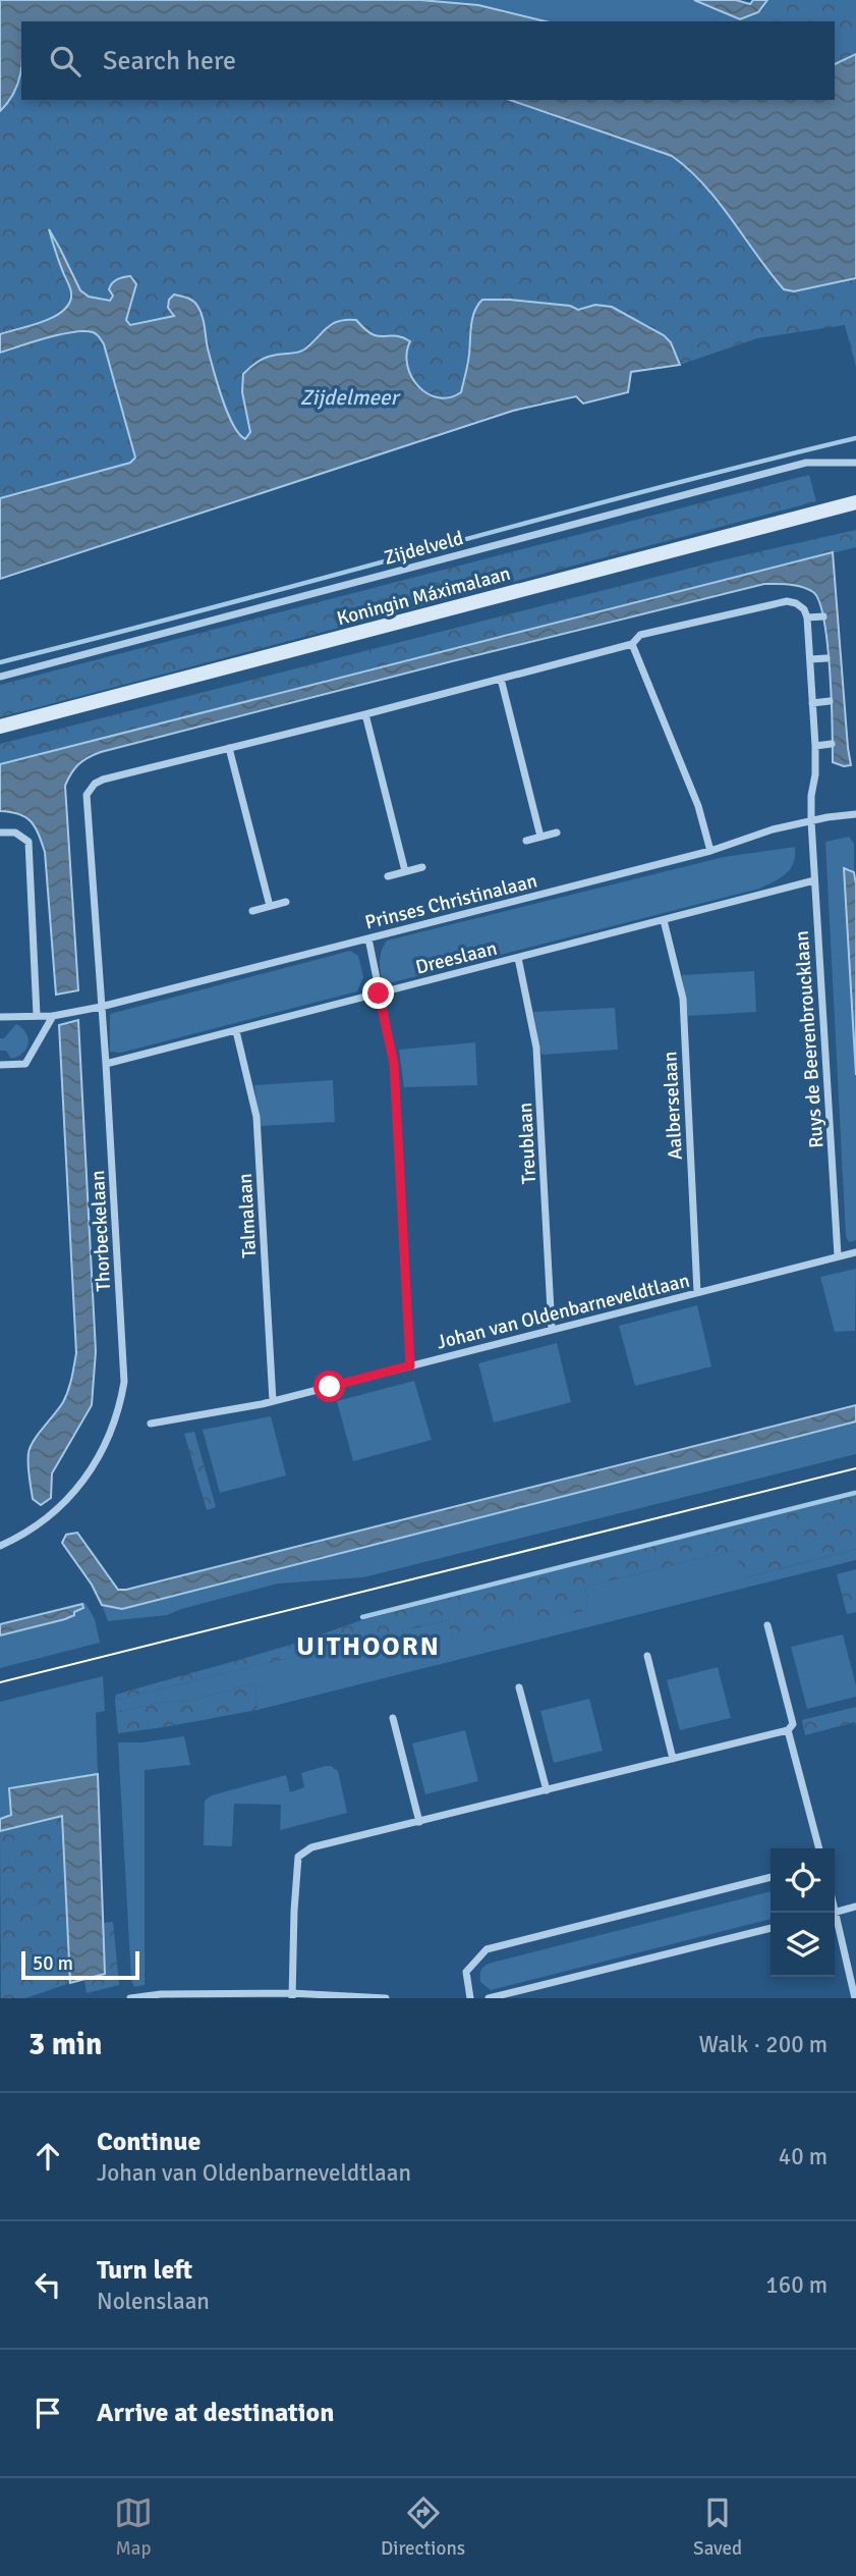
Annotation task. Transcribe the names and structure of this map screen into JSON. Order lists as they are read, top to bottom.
{
  "streets": {
    "street": [
      "Zijdelveld",
      "Koningin Máximalaan",
      "Prinses Christinalaan",
      "Dreeslaan",
      "Ruys de Beerenbroucklaan",
      "Aalberselaan",
      "Treublaan",
      "Talmalaan",
      "Thorbeckelaan",
      "Johan van Oldenbarneveldtlaan"
    ]
  },
  "crossings": [
    ["Prinses Christinalaan", "Ruys de Beerenbroucklaan"],
    ["Prinses Christinalaan", "Thorbeckelaan"],
    ["Dreeslaan", "Ruys de Beerenbroucklaan"],
    ["Dreeslaan", "Aalberselaan"],
    ["Dreeslaan", "Treublaan"],
    ["Dreeslaan", "Talmalaan"],
    ["Dreeslaan", "Thorbeckelaan"],
    ["Ruys de Beerenbroucklaan", "Johan van Oldenbarneveldtlaan"],
    ["Aalberselaan", "Johan van Oldenbarneveldtlaan"],
    ["Treublaan", "Johan van Oldenbarneveldtlaan"],
    ["Talmalaan", "Johan van Oldenbarneveldtlaan"]
  ],
  "districts": ["UITHOORN"],
  "water": ["Zijdelmeer"],
  "scale_bar": "50 m",
  "page": {
    "search": "Search here",
    "scale": "50 m",
    "heading": ["3 min", "Walk · 200 m"],
    "list": [
      ["Continue", "Johan van Oldenbarneveldtlaan", "40 m"],
      ["Turn left", "Nolenslaan", "160 m"],
      "Arrive at destination"
    ],
    "nav": ["Map", "Directions", "Saved"]
  }
}
